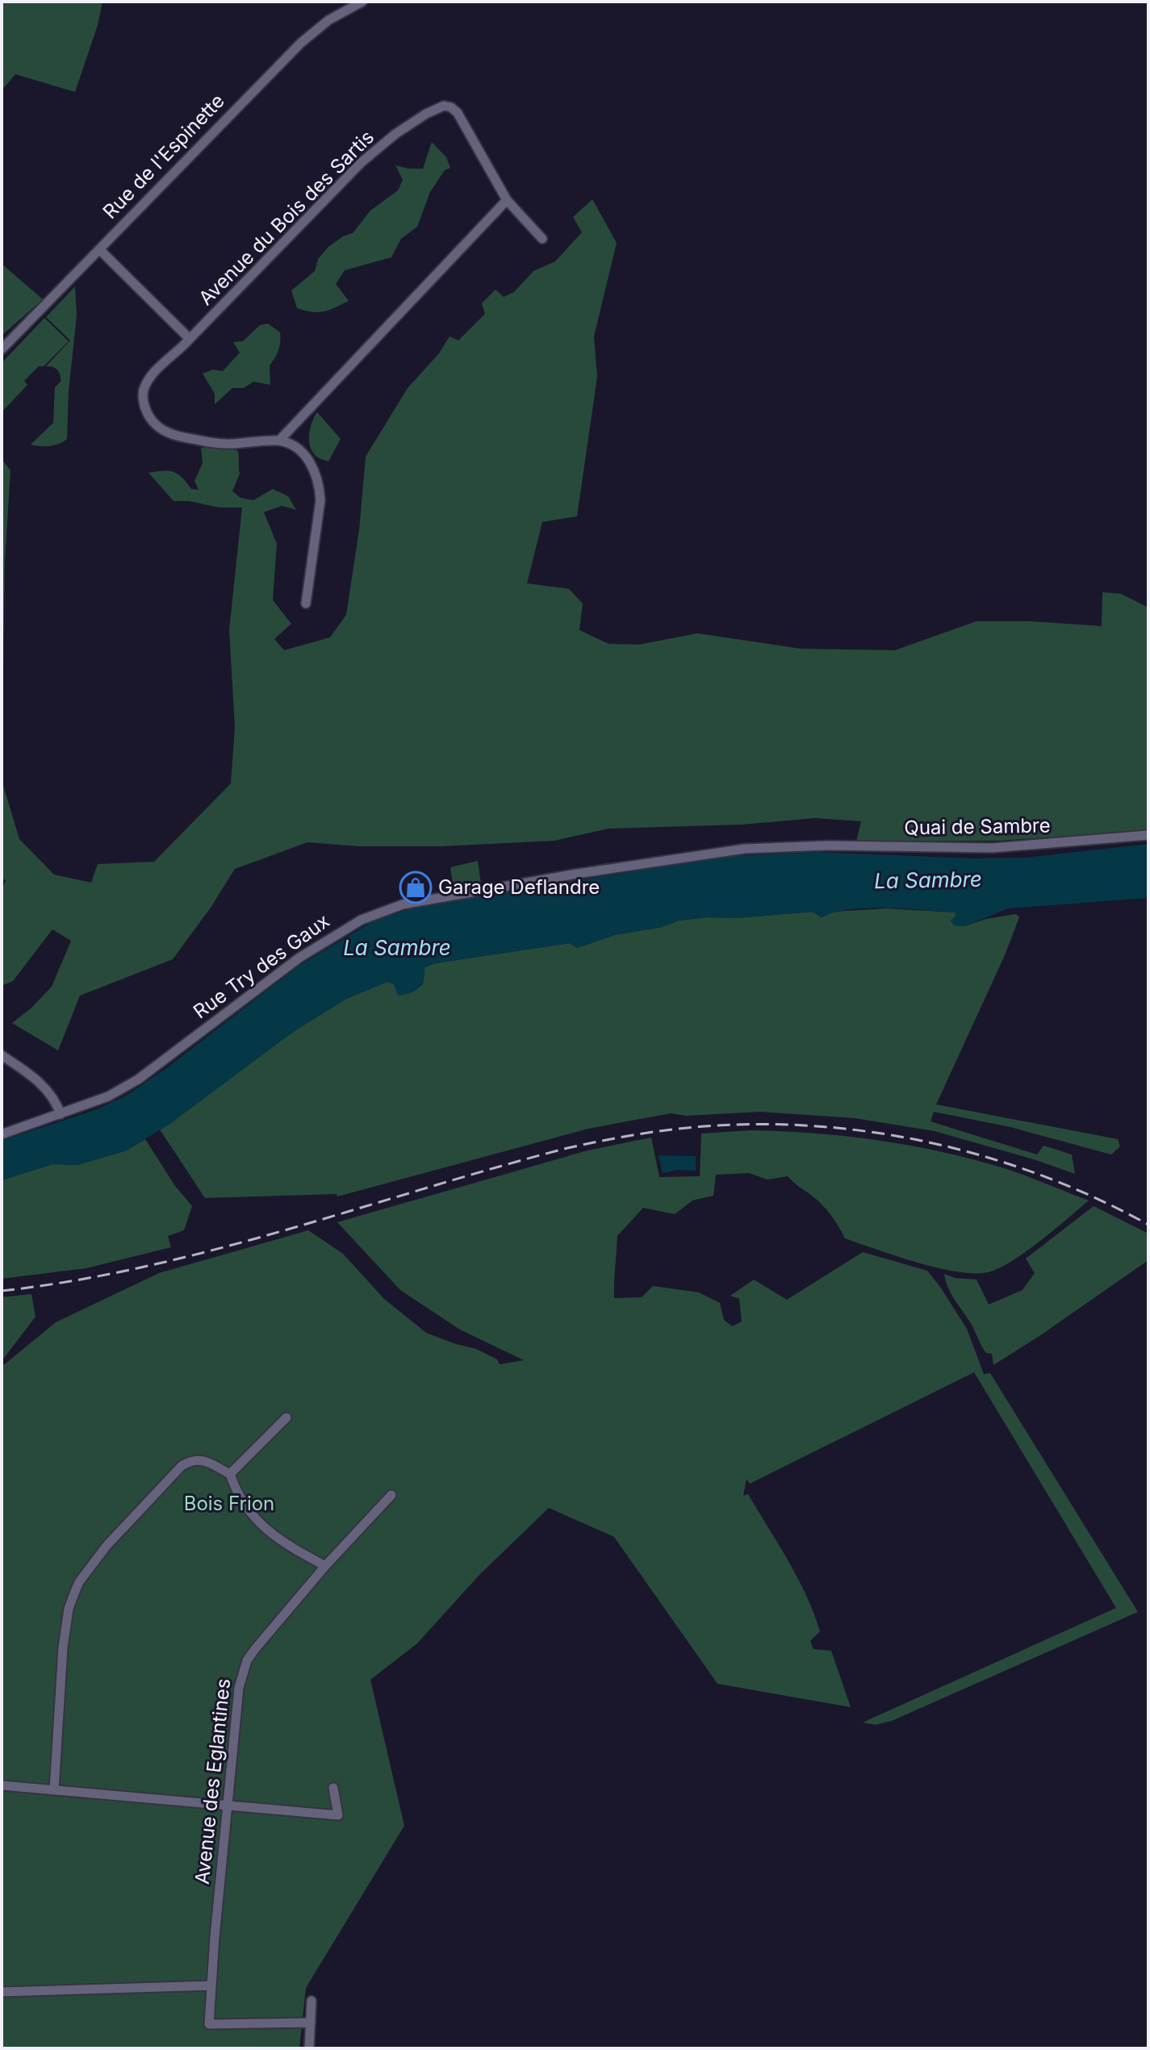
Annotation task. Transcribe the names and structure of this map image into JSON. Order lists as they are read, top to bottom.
{
  "streets": {
    "street": [
      "Rue de l'Espinette",
      "Avenue du Bois des Sartis",
      "Quai de Sambre",
      "Rue Try des Gaux",
      "Avenue des Eglantines"
    ]
  },
  "crossings": [
    ["Quai de Sambre", "Rue Try des Gaux"]
  ],
  "water": ["La Sambre"],
  "parks": ["Bois Frion"],
  "places": {
    "shop": ["Garage Deflandre"]
  }
}
